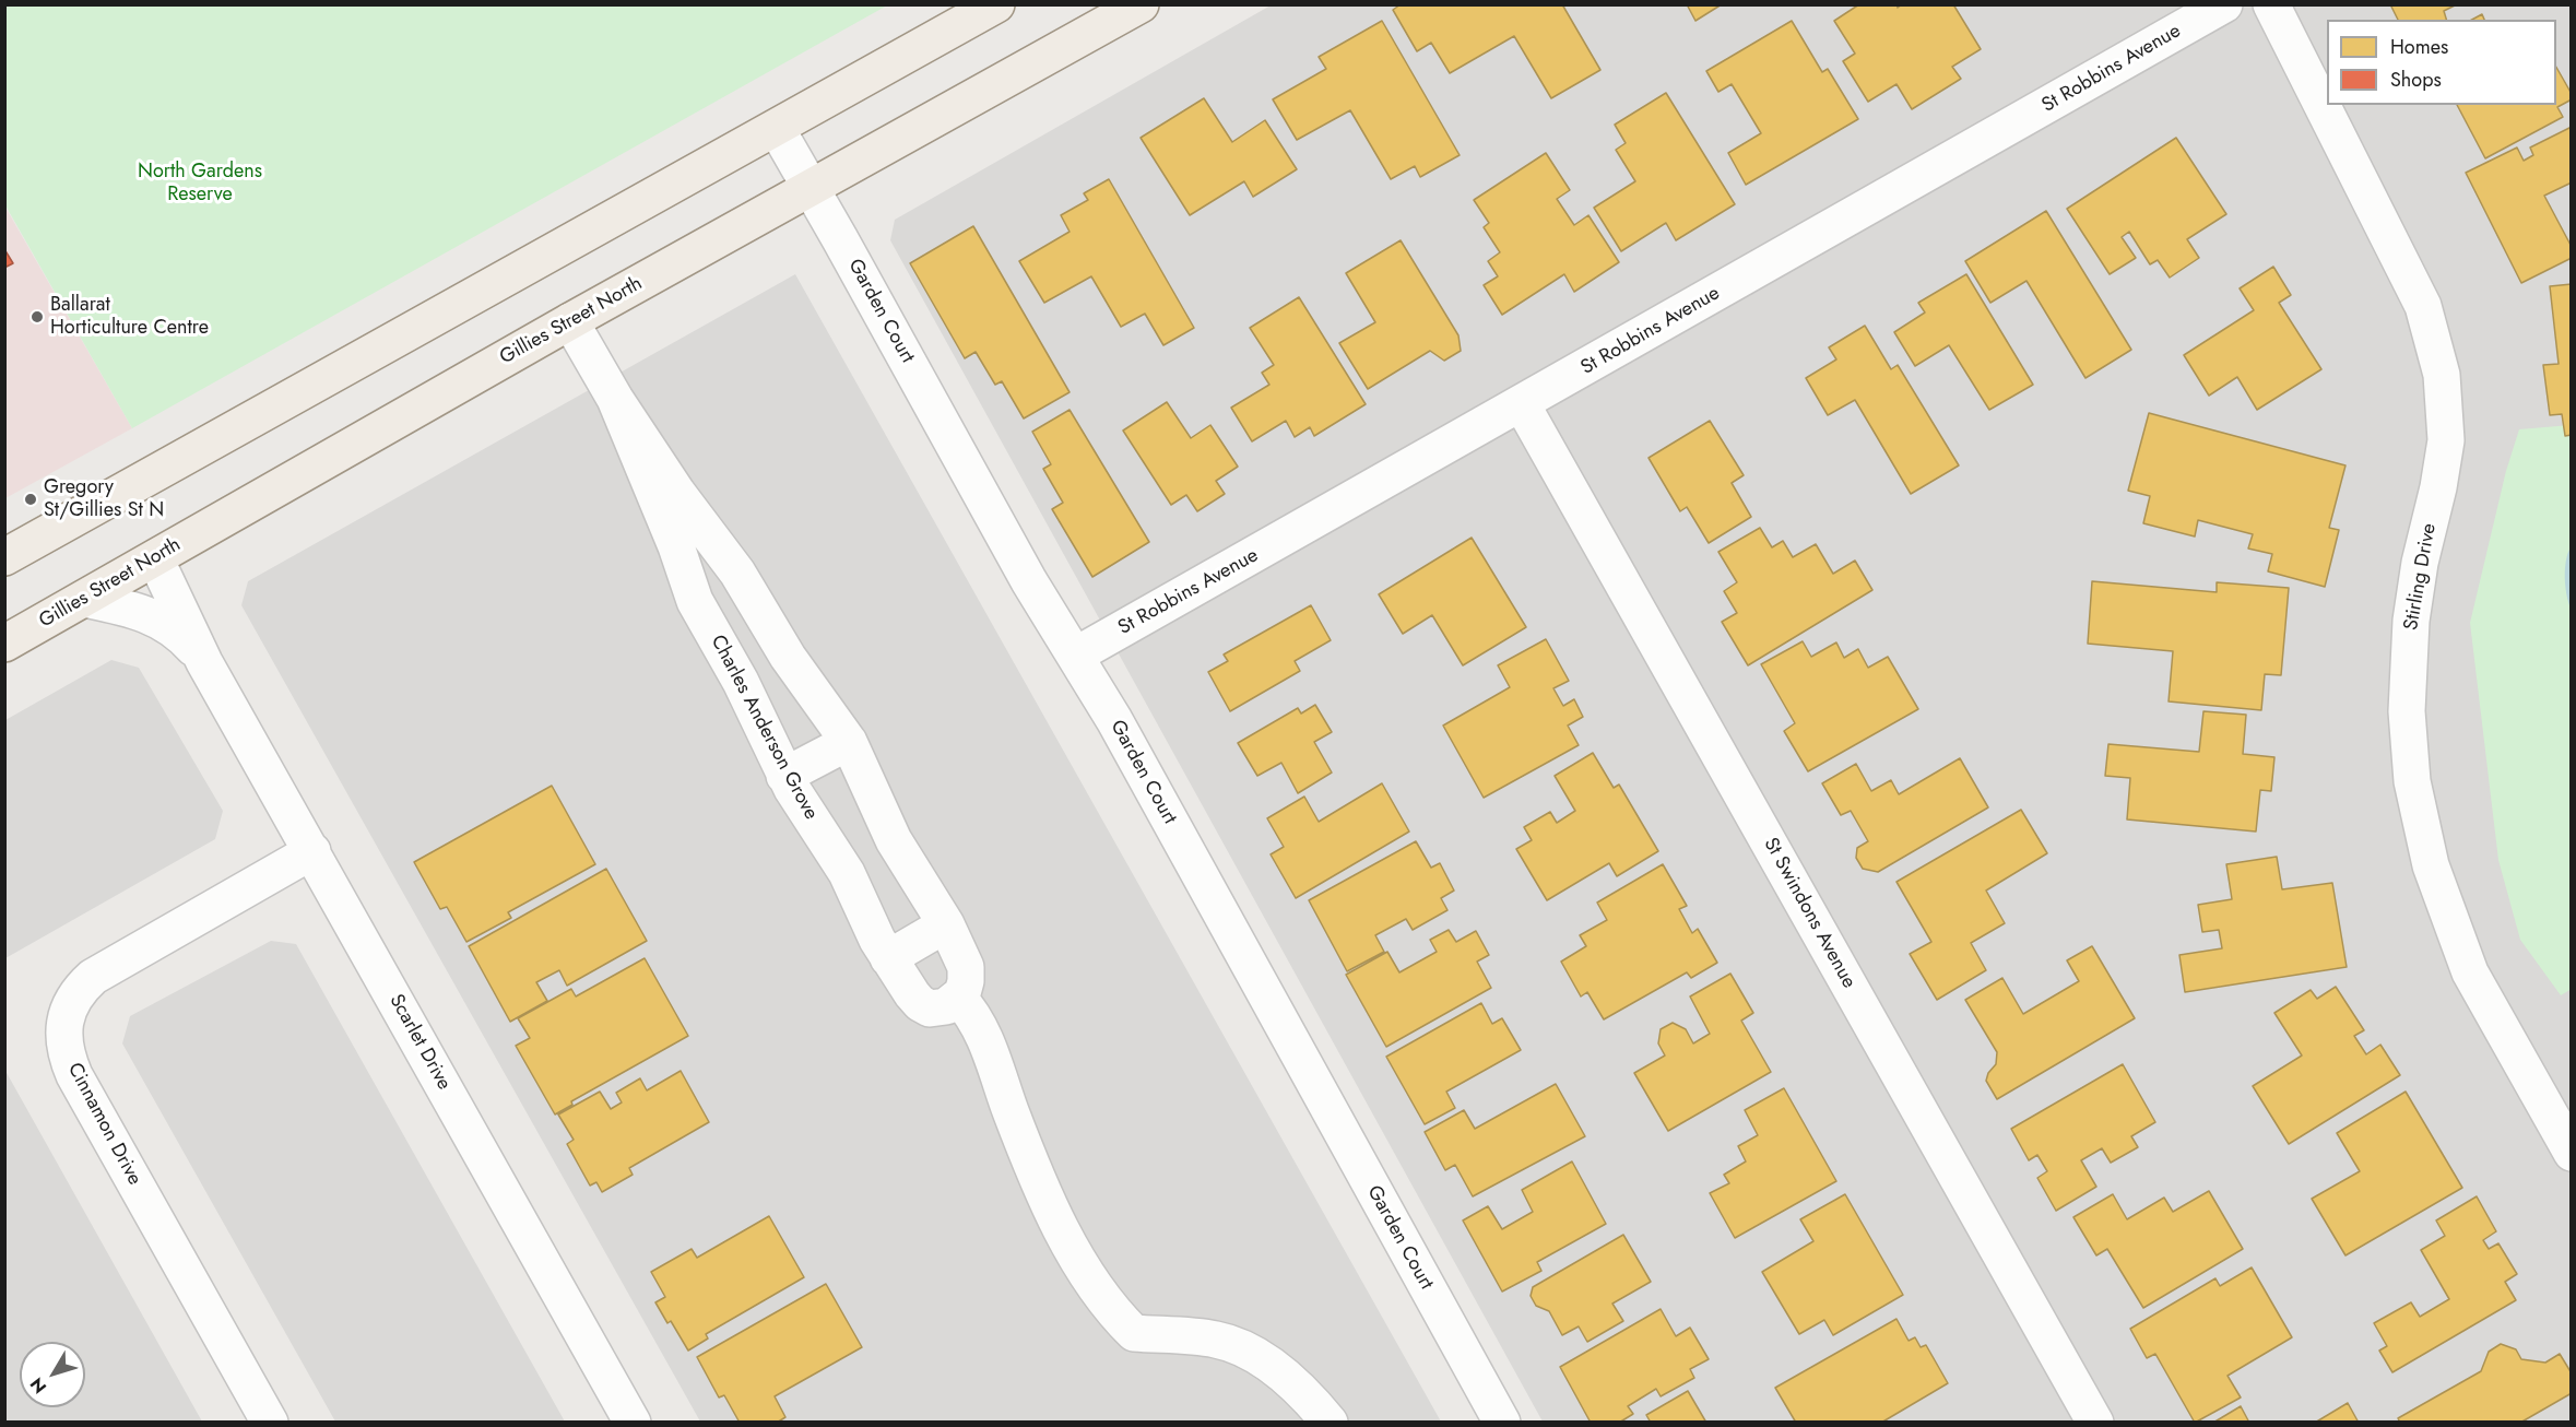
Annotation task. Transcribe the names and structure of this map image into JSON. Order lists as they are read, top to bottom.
{
  "streets": {
    "main road": ["Gillies Street North"],
    "street": [
      "St Robbins Avenue",
      "Garden Court",
      "Stirling Drive",
      "Charles Anderson Grove",
      "St Swindons Avenue",
      "Scarlet Drive",
      "Cinnamon Drive"
    ]
  },
  "crossings": [
    ["St Robbins Avenue", "Garden Court"],
    ["St Robbins Avenue", "St Swindons Avenue"],
    ["Garden Court", "Gillies Street North"],
    ["Gillies Street North", "Charles Anderson Grove"],
    ["Gillies Street North", "Scarlet Drive"],
    ["Scarlet Drive", "Cinnamon Drive"]
  ],
  "parks": ["North Gardens Reserve"],
  "places": ["Ballarat Horticulture Centre", "Gregory St/Gillies St N"],
  "legend": ["Homes", "Shops"],
  "north": "bottom left"
}
